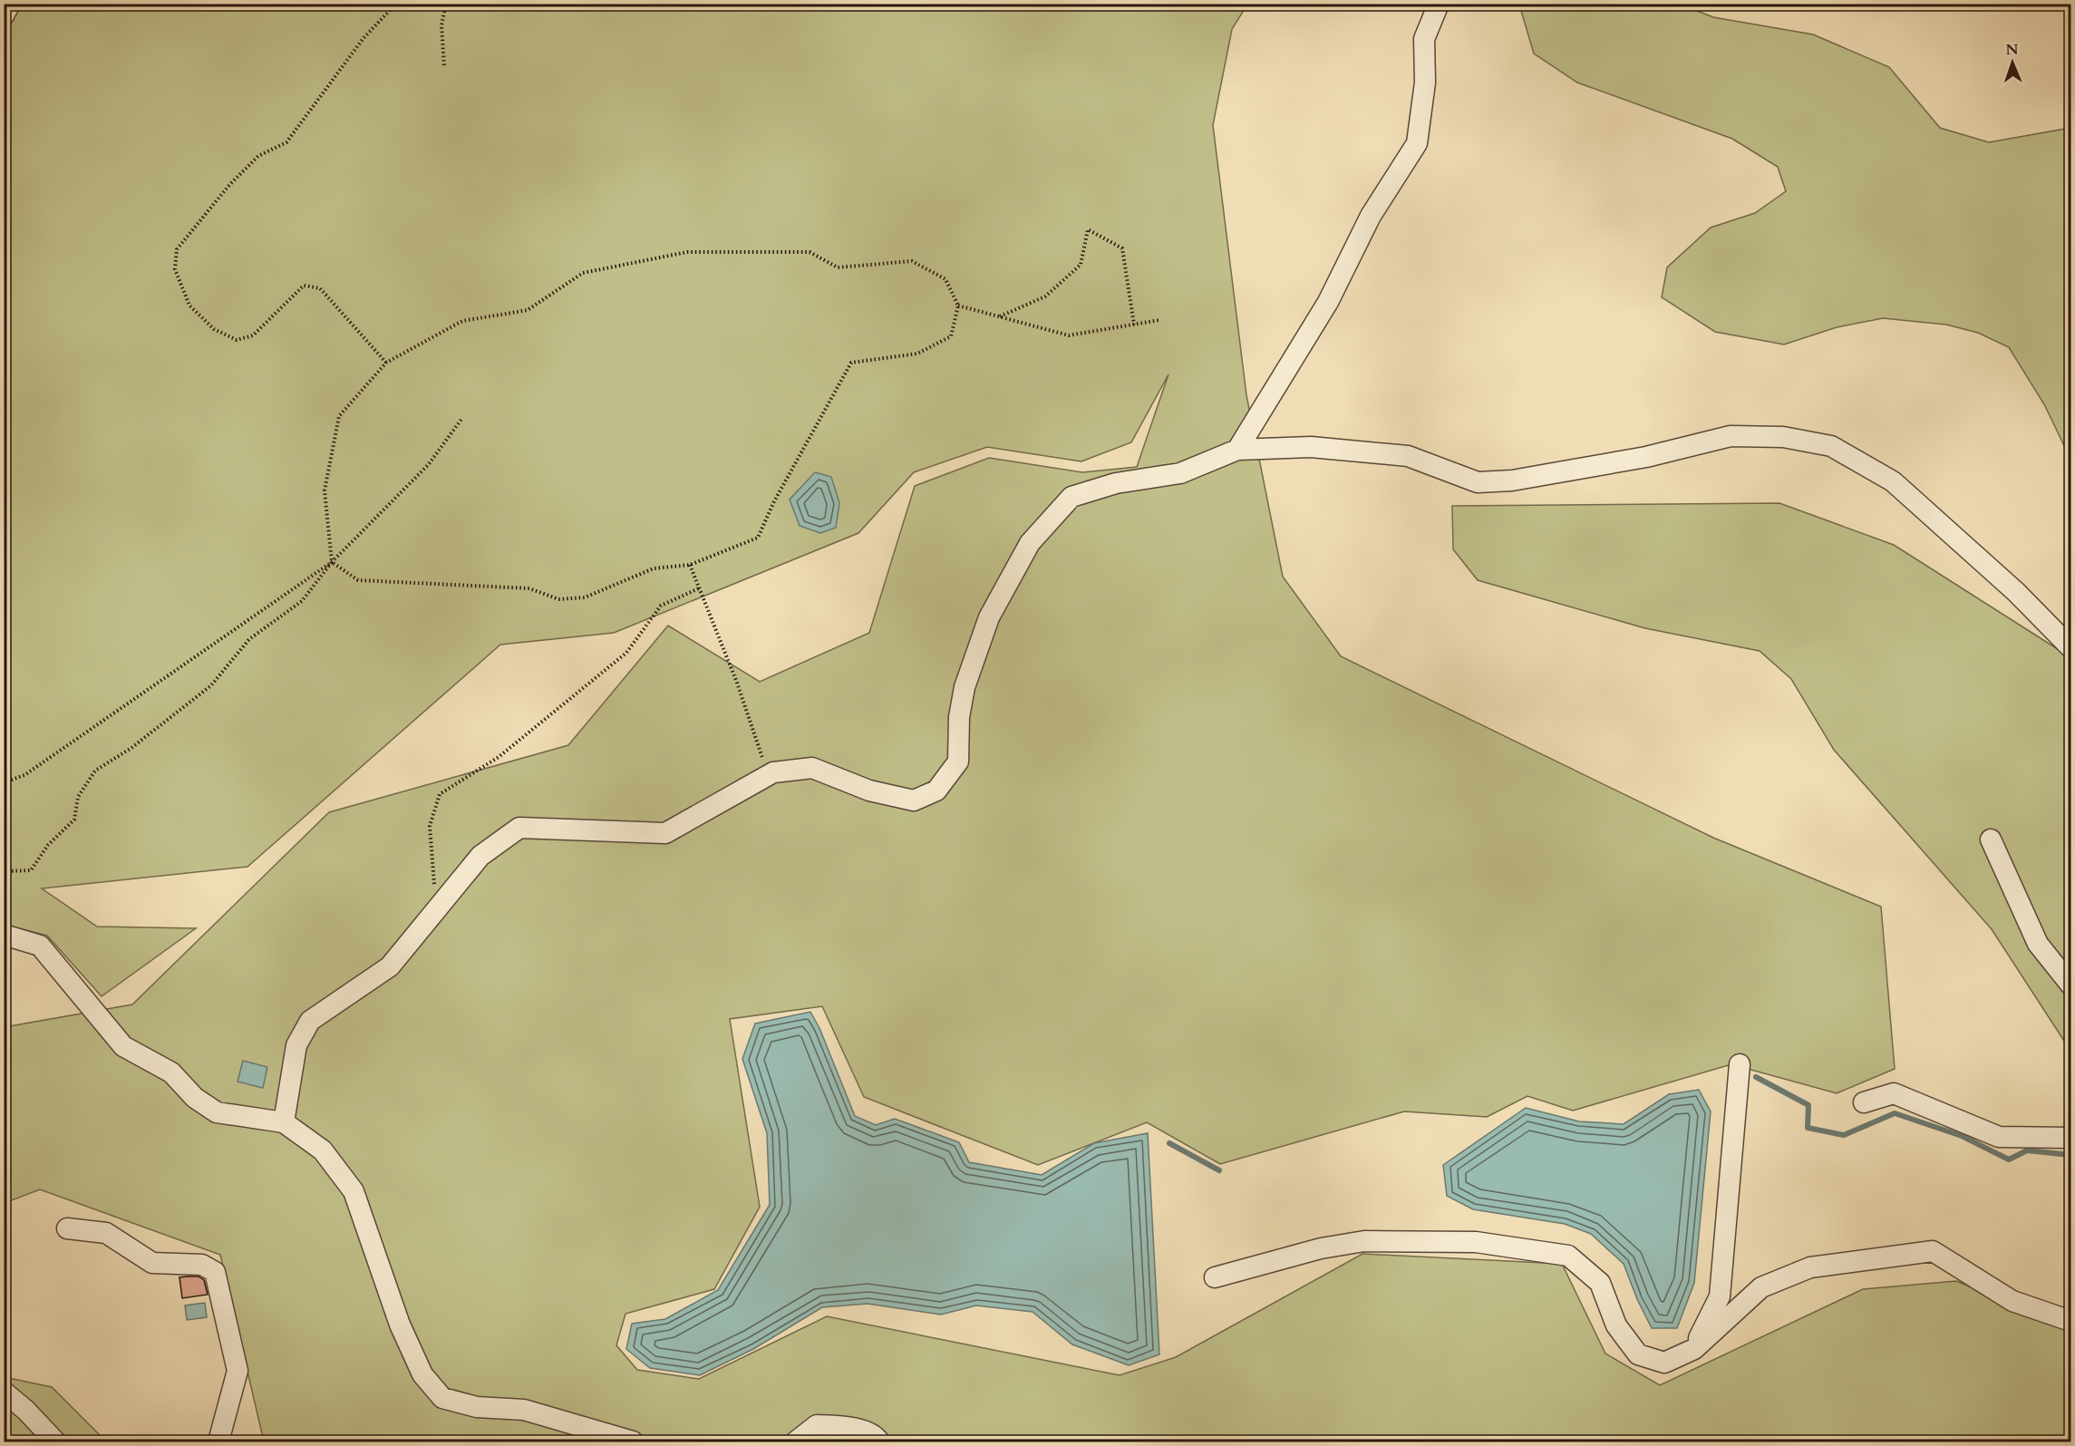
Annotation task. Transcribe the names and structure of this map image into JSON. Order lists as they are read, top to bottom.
{
  "north": "top"
}
